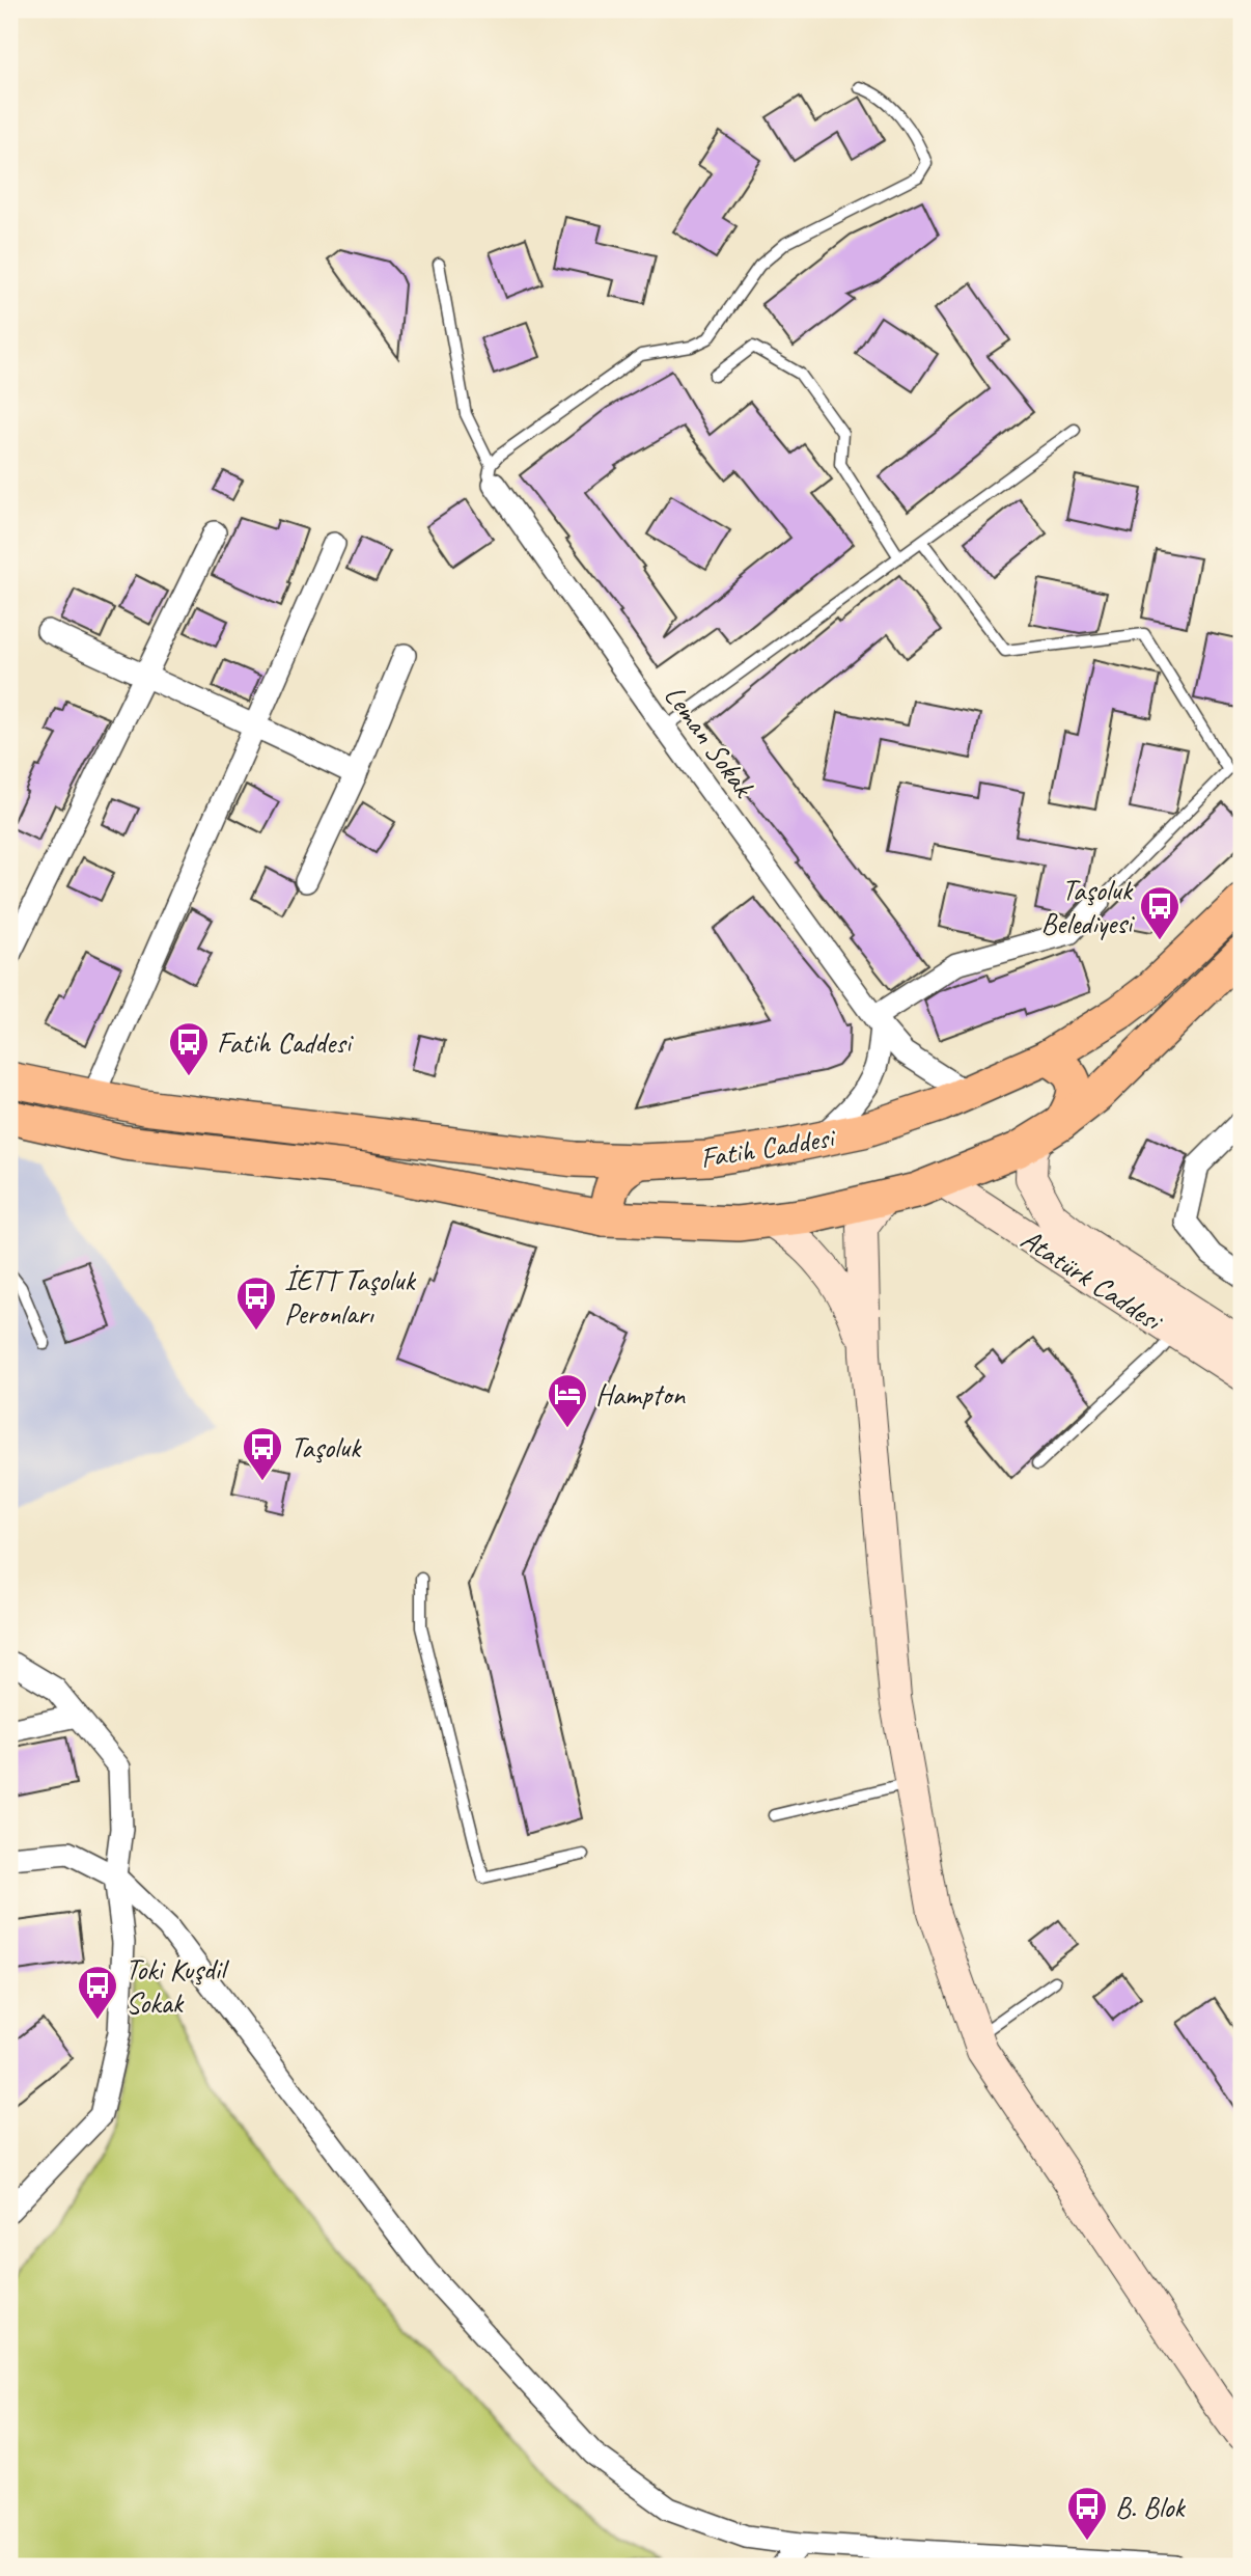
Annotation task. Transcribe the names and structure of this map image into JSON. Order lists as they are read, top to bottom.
{
  "streets": {
    "main road": ["Fatih Caddesi"],
    "street": ["Leman Sokak", "Atatürk Caddesi"]
  },
  "crossings": [
    ["Leman Sokak", "Fatih Caddesi"]
  ],
  "places": {
    "bus stop": [
      "Taşoluk Belediyesi",
      "Fatih Caddesi",
      "İETT Taşoluk Peronları",
      "Taşoluk",
      "Toki Kuşdil Sokak",
      "B. Blok"
    ],
    "hotel": ["Hampton"]
  }
}
